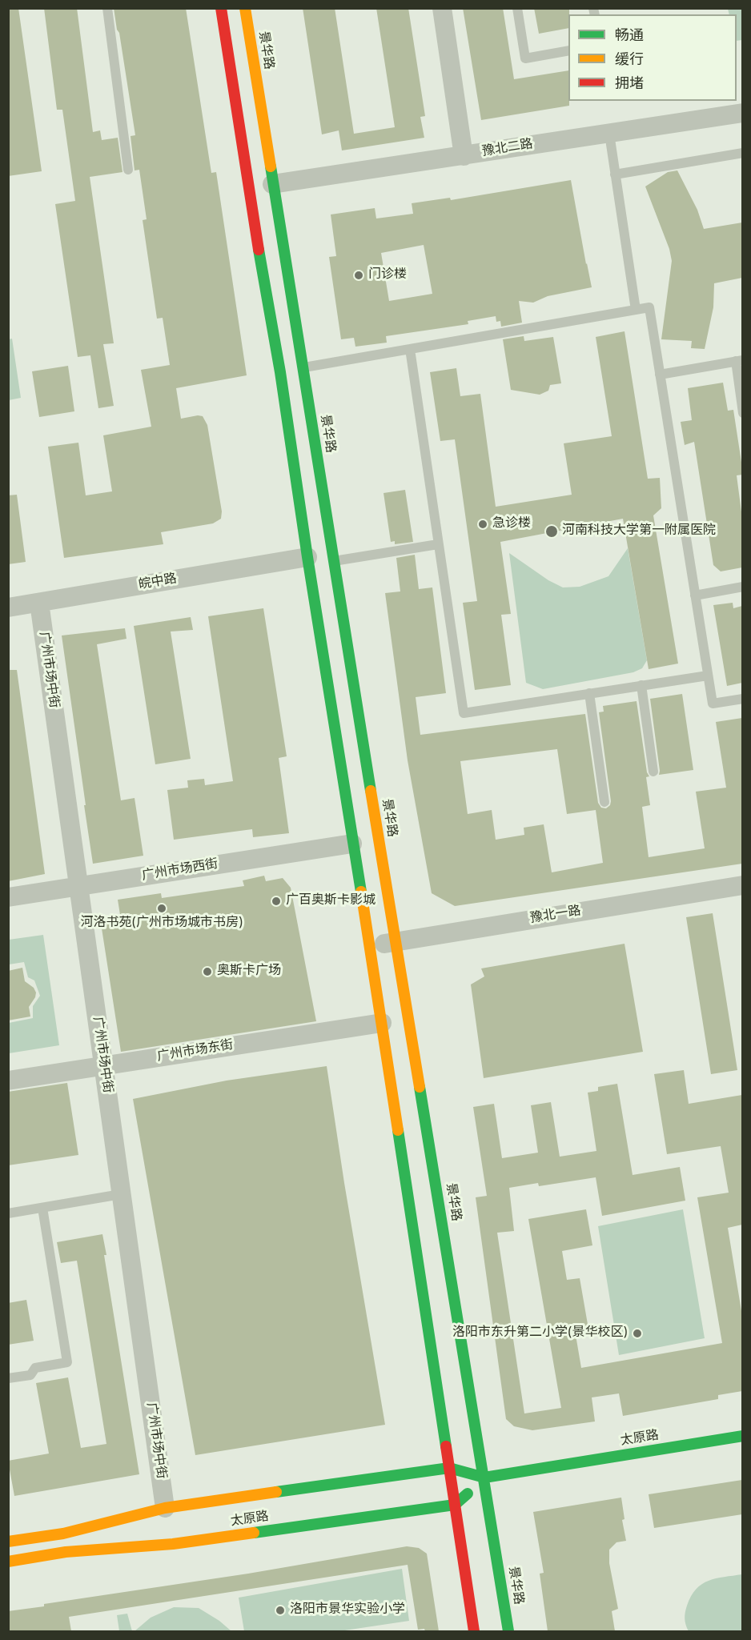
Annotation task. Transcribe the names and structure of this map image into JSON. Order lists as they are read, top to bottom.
{
  "streets": {
    "main road": ["景华路", "太原路"],
    "street": [
      "豫北二路",
      "皖中路",
      "广州市场中街",
      "广州市场西街",
      "豫北一路",
      "广州市场东街"
    ]
  },
  "crossings": [
    ["景华路", "豫北二路"],
    ["景华路", "豫北一路"],
    ["景华路", "太原路"],
    ["皖中路", "广州市场中街"],
    ["广州市场中街", "广州市场西街"],
    ["广州市场中街", "广州市场东街"],
    ["广州市场中街", "太原路"]
  ],
  "places": [
    "门诊楼",
    "急诊楼",
    "河南科技大学第一附属医院",
    "广百奥斯卡影城",
    "河洛书苑(广州市场城市书房)",
    "奥斯卡广场",
    "洛阳市东升第二小学(景华校区)",
    "洛阳市景华实验小学"
  ],
  "legend": ["畅通", "缓行", "拥堵"]
}
